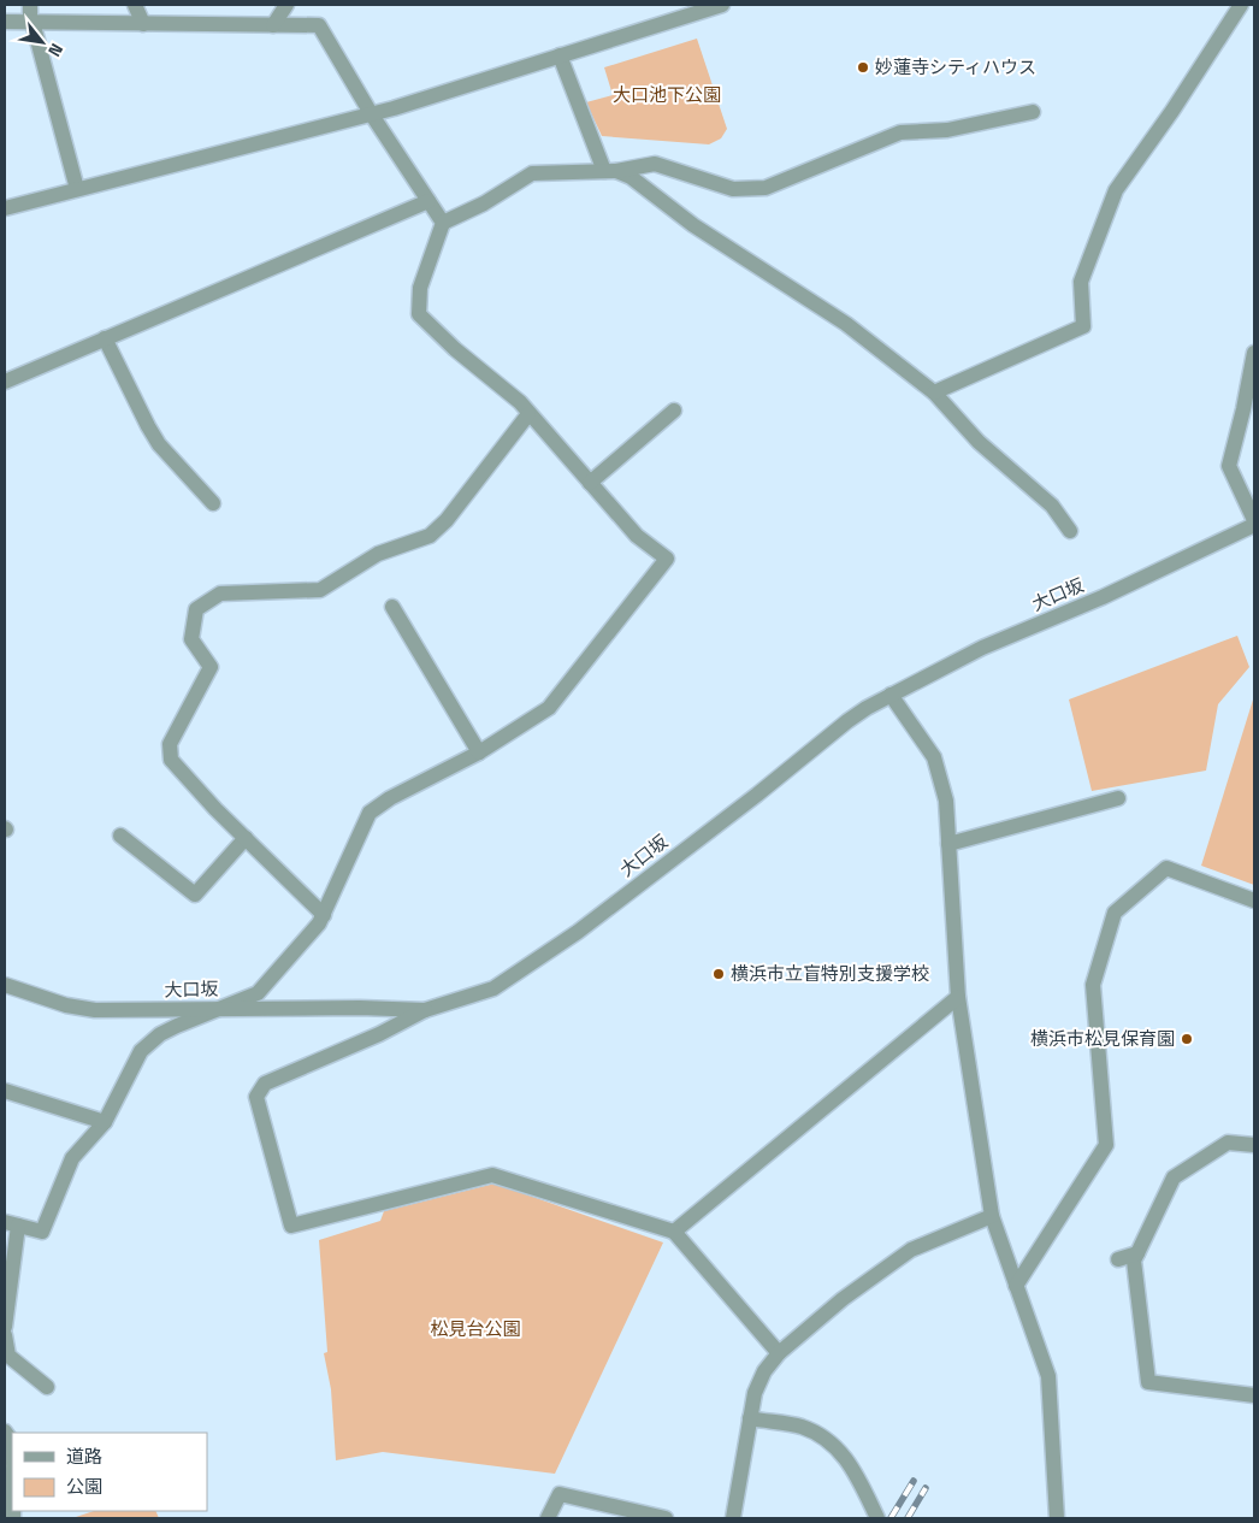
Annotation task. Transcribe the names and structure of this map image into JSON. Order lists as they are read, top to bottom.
{
  "streets": {
    "street": ["大口坂"]
  },
  "parks": ["大口池下公園", "松見台公園"],
  "places": ["妙蓮寺シティハウス", "横浜市立盲特別支援学校", "横浜市松見保育園"],
  "legend": ["道路", "公園"],
  "north": "bottom right"
}
